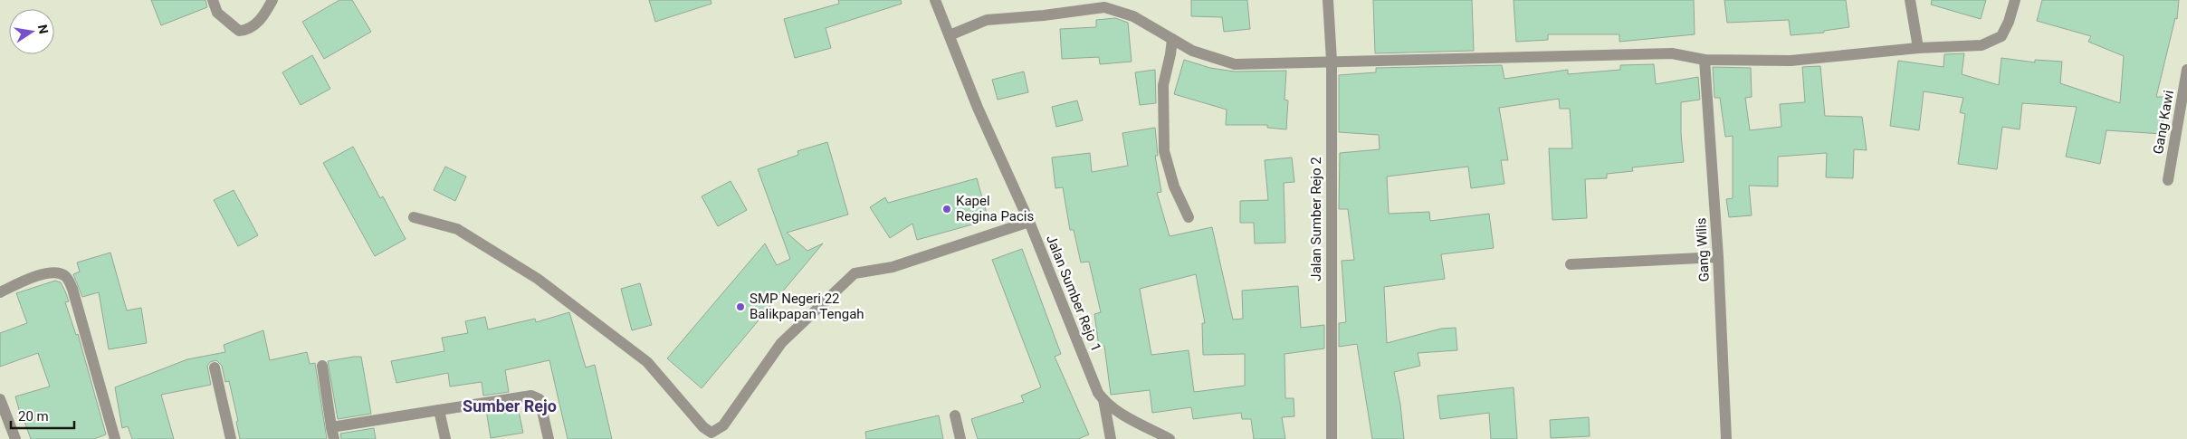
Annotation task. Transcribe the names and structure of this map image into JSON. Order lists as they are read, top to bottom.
{
  "streets": {
    "street": [
      "Gang Kawi",
      "Jalan Sumber Rejo 2",
      "Gang Wilis",
      "Jalan Sumber Rejo 1"
    ]
  },
  "districts": ["Sumber Rejo"],
  "places": ["Kapel Regina Pacis", "SMP Negeri 22 Balikpapan Tengah"],
  "scale_bar": "20 m",
  "north": "right"
}
